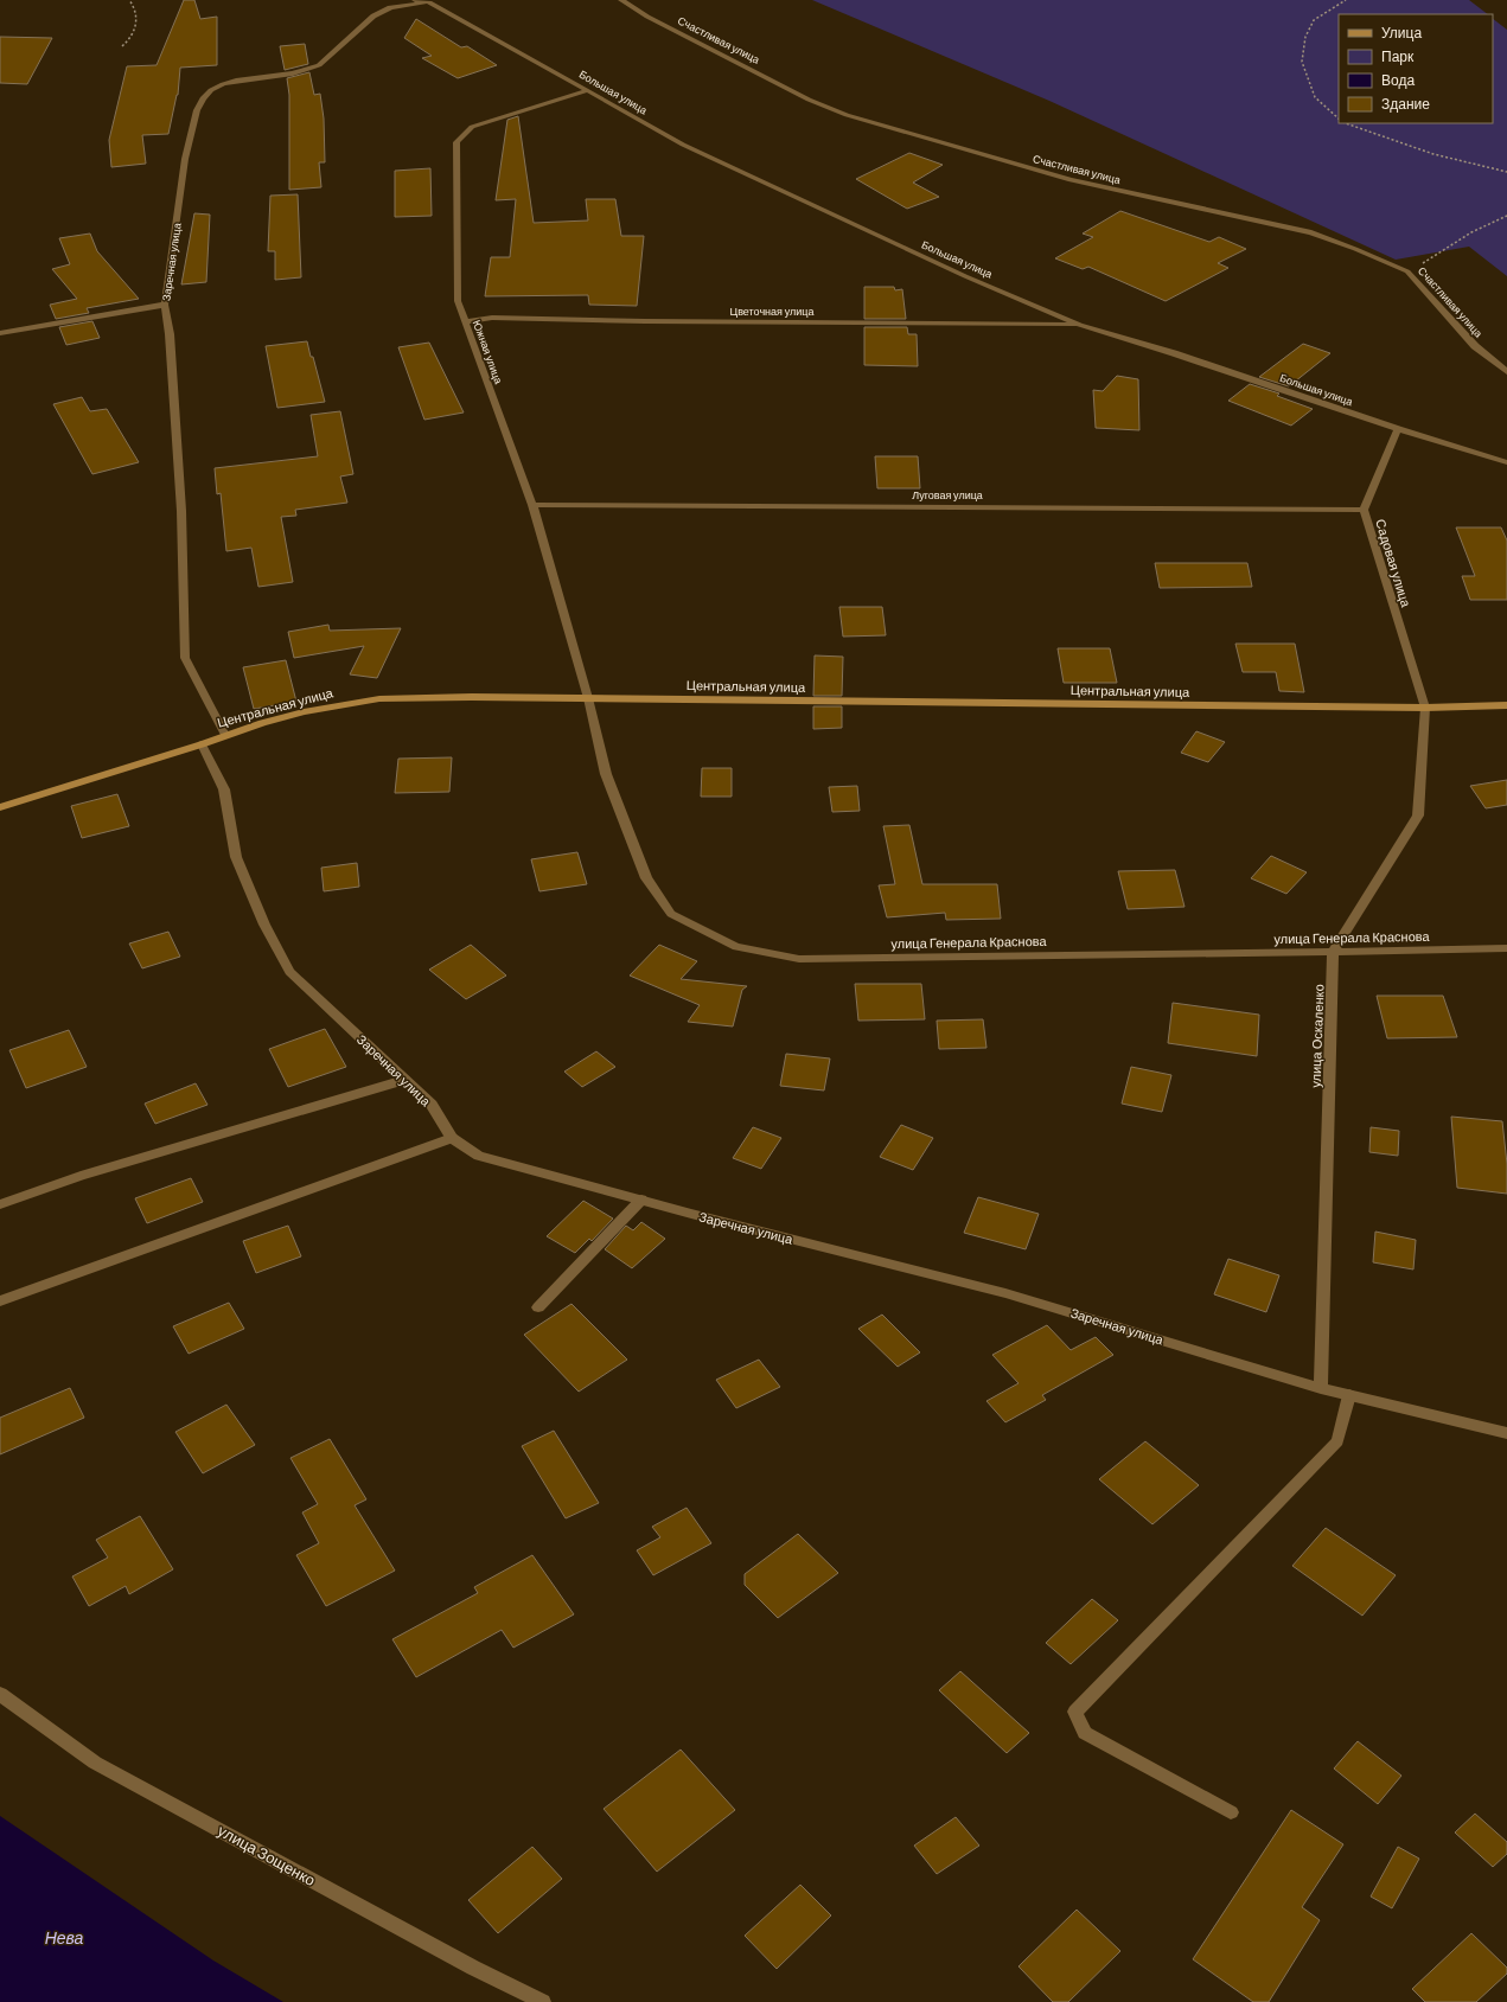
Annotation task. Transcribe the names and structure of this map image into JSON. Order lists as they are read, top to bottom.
{
  "streets": {
    "street": [
      "Счастливая улица",
      "Большая улица",
      "Заречная улица",
      "Цветочная улица",
      "Южная улица",
      "Луговая улица",
      "Садовая улица",
      "Центральная улица",
      "улица Генерала Краснова",
      "улица Оскаленко",
      "улица Зощенко"
    ]
  },
  "crossings": [
    ["Большая улица", "Заречная улица"],
    ["Большая улица", "Цветочная улица"],
    ["Большая улица", "Южная улица"],
    ["Большая улица", "Садовая улица"],
    ["Заречная улица", "Центральная улица"],
    ["Заречная улица", "улица Оскаленко"],
    ["Цветочная улица", "Южная улица"],
    ["Южная улица", "Луговая улица"],
    ["Южная улица", "Центральная улица"],
    ["Южная улица", "улица Генерала Краснова"],
    ["Луговая улица", "Садовая улица"],
    ["Садовая улица", "Центральная улица"],
    ["Центральная улица", "улица Генерала Краснова"],
    ["улица Генерала Краснова", "улица Оскаленко"]
  ],
  "water": ["Нева"],
  "legend": [
    "Улица",
    "Парк",
    "Вода",
    "Здание"
  ]
}
